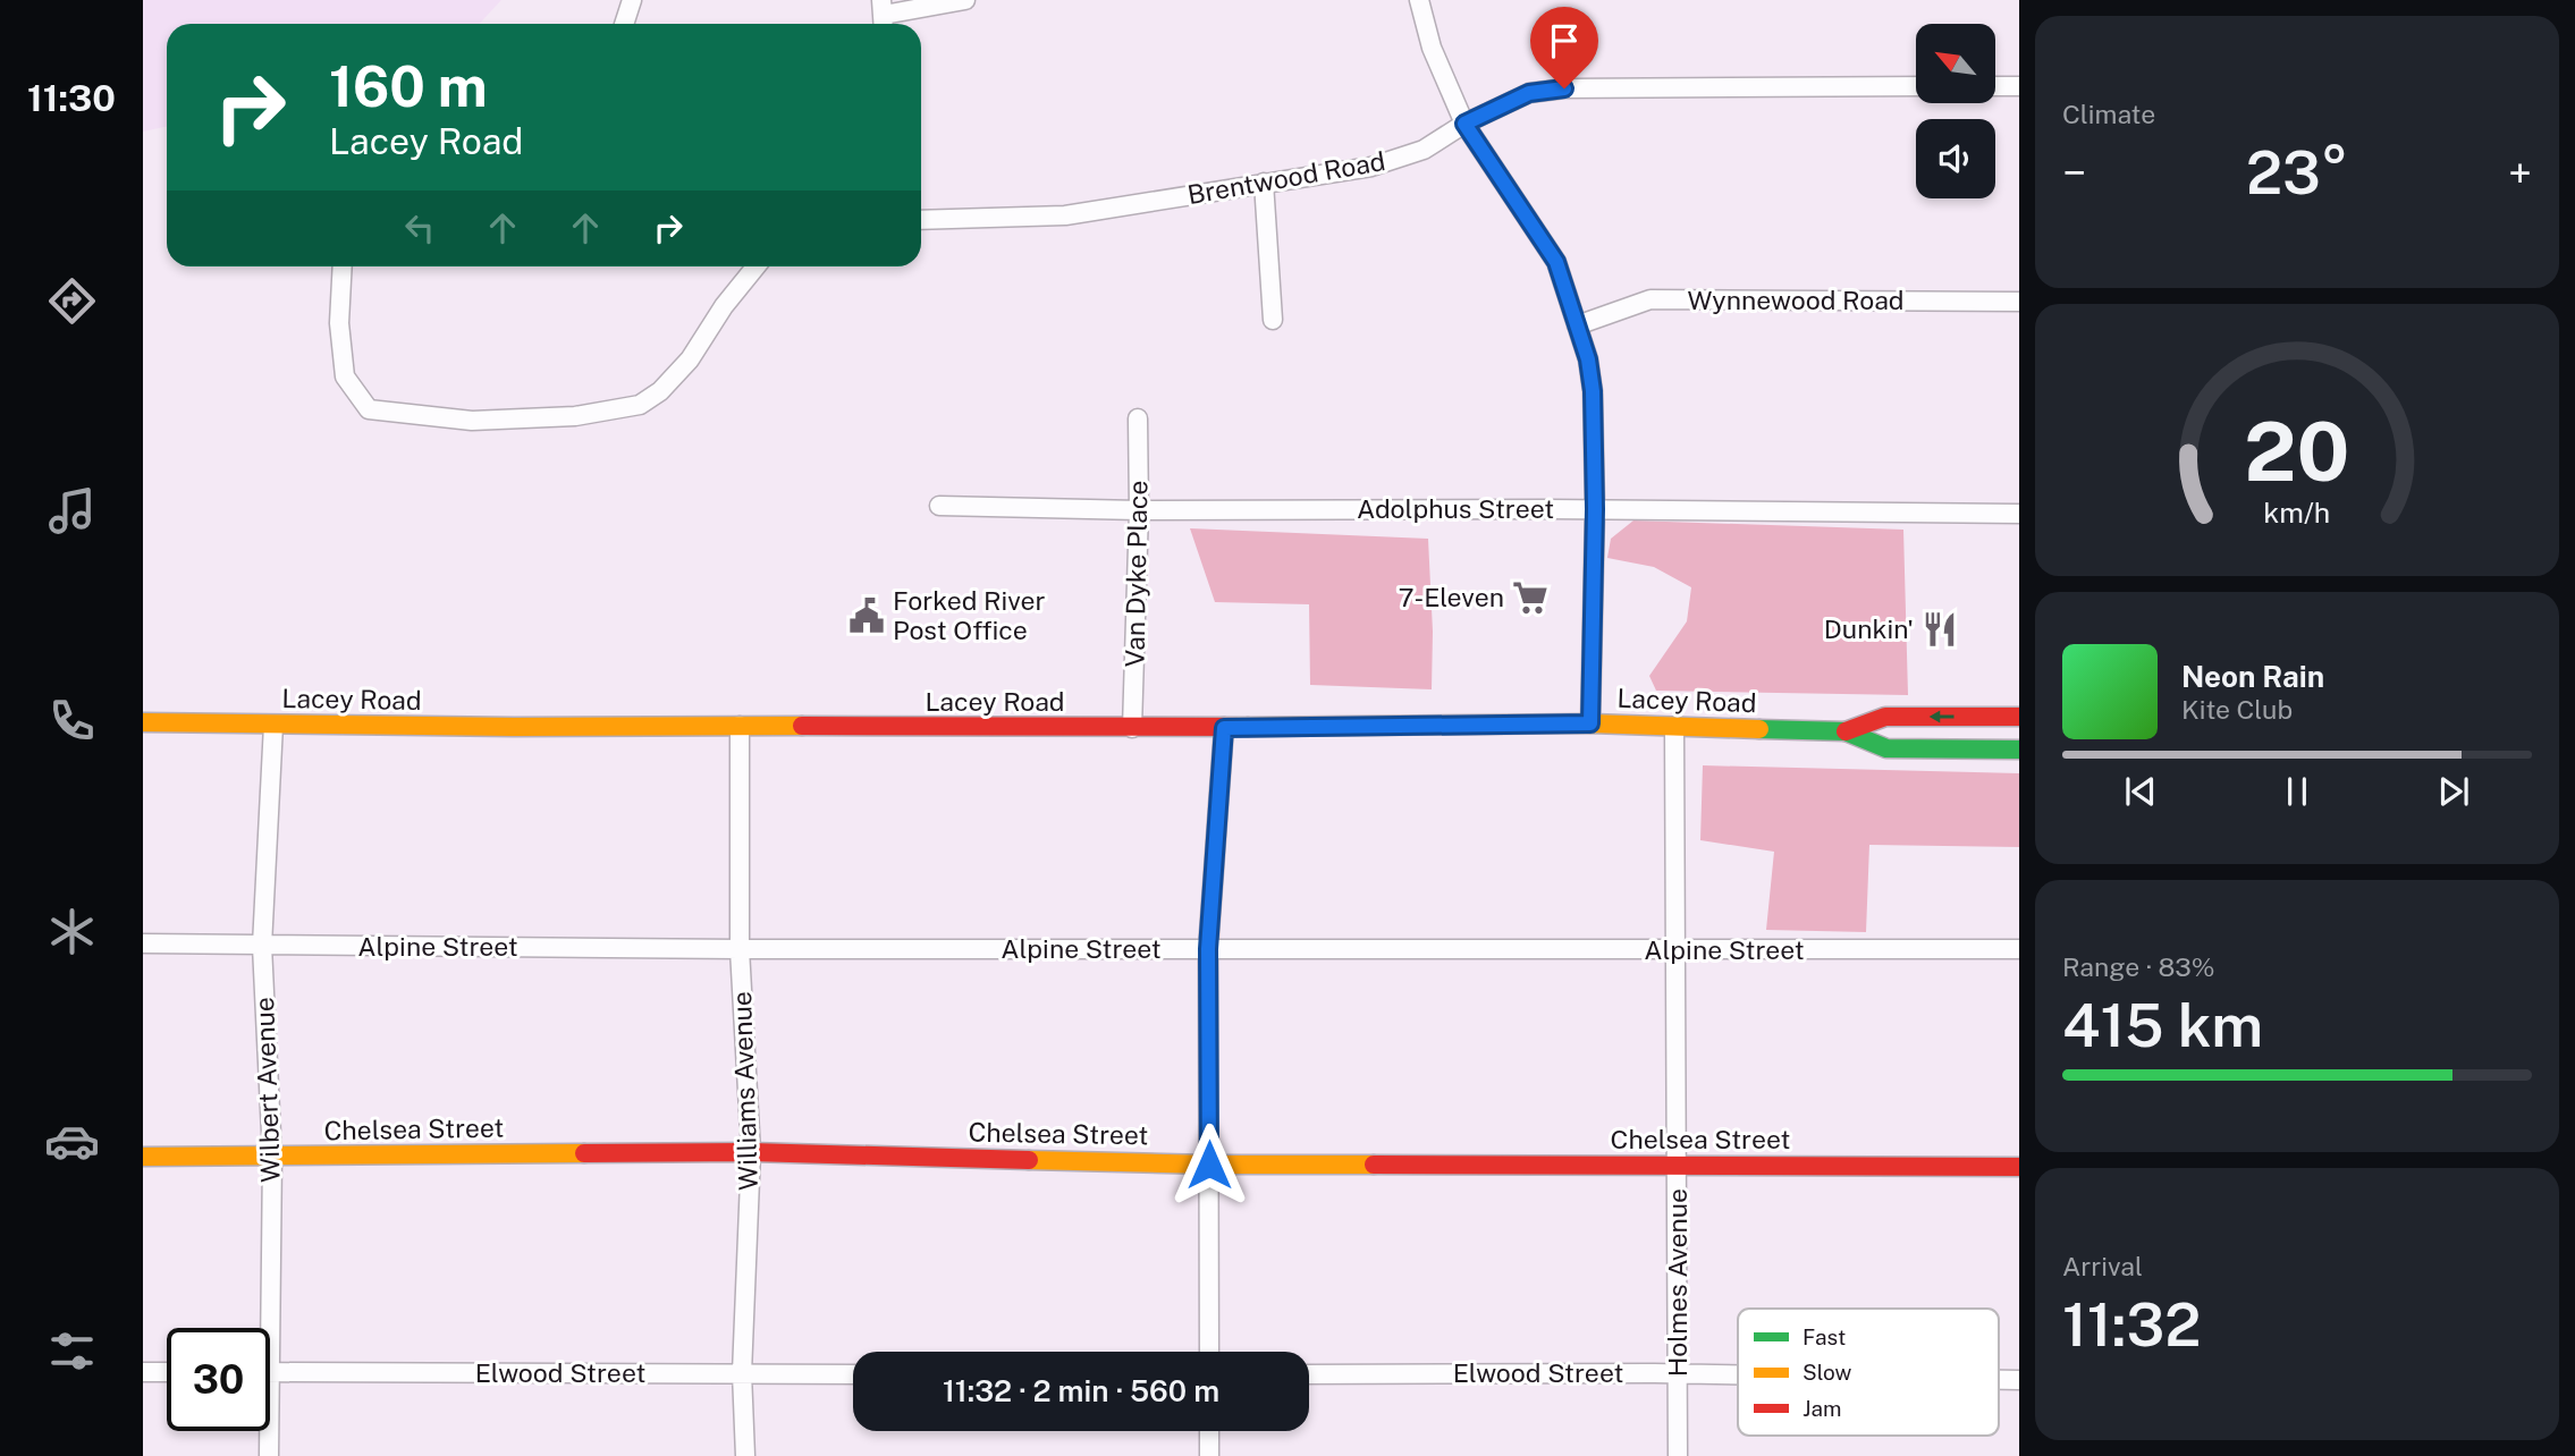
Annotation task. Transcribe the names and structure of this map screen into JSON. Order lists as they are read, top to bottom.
{
  "streets": {
    "main road": ["Lacey Road", "Chelsea Street"],
    "street": [
      "Brentwood Road",
      "Wynnewood Road",
      "Adolphus Street",
      "Van Dyke Place",
      "Alpine Street",
      "Wilbert Avenue",
      "Williams Avenue",
      "Holmes Avenue",
      "Elwood Street"
    ]
  },
  "crossings": [
    ["Adolphus Street", "Van Dyke Place"],
    ["Van Dyke Place", "Lacey Road"],
    ["Lacey Road", "Wilbert Avenue"],
    ["Lacey Road", "Williams Avenue"],
    ["Lacey Road", "Holmes Avenue"],
    ["Alpine Street", "Wilbert Avenue"],
    ["Alpine Street", "Williams Avenue"],
    ["Alpine Street", "Holmes Avenue"],
    ["Wilbert Avenue", "Chelsea Street"],
    ["Williams Avenue", "Chelsea Street"],
    ["Williams Avenue", "Elwood Street"],
    ["Chelsea Street", "Holmes Avenue"],
    ["Holmes Avenue", "Elwood Street"]
  ],
  "places": {
    "supermarket": ["7-Eleven"],
    "public building": ["Forked River Post Office"],
    "restaurant": ["Dunkin'"]
  },
  "legend": ["Fast", "Slow", "Jam"],
  "north": "top left",
  "page": {
    "tabs": "11:30",
    "tile": [
      "Climate",
      ["Range · 83%", "415 km"],
      ["Arrival", "11:32"]
    ],
    "turn": ["160 m", "Lacey Road"],
    "heat": ["−", "23°", "+"],
    "song": ["Neon Rain", "Kite Club"],
    "limit": "30",
    "trip": "11:32 · 2 min · 560 m",
    "gauge": ["20", "km/h"]
  }
}
